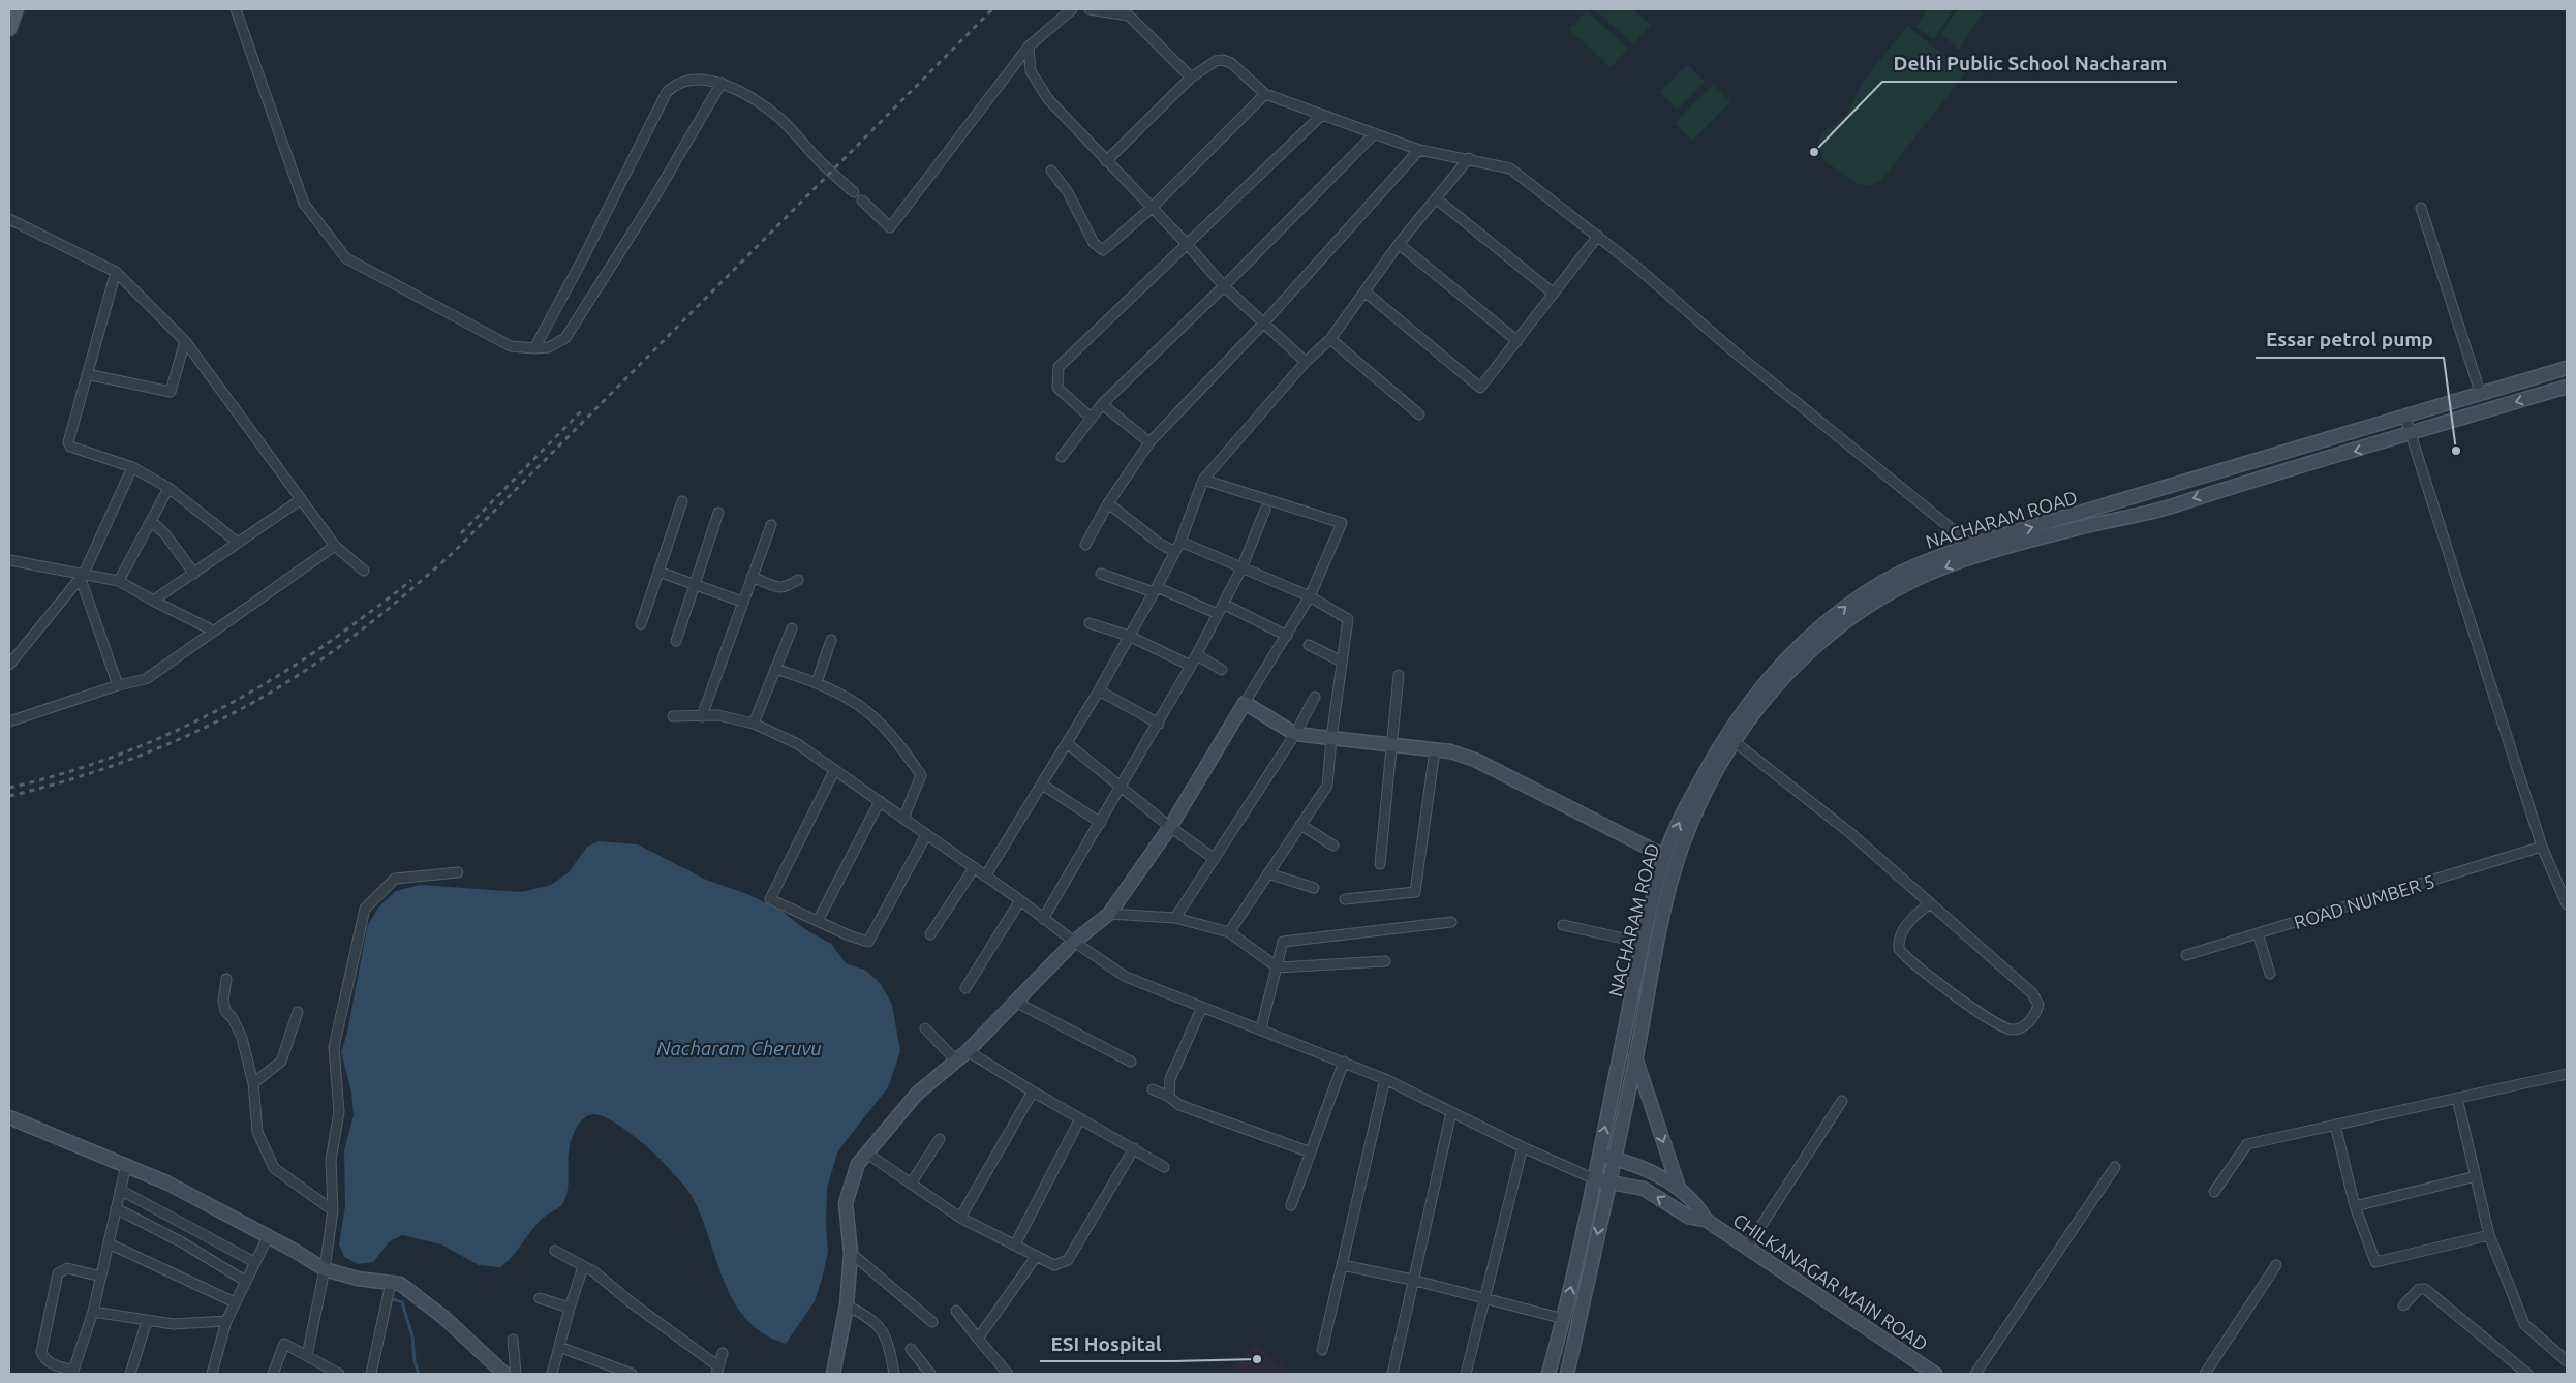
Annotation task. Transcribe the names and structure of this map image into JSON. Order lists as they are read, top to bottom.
{
  "streets": {
    "main road": ["NACHARAM ROAD", "CHILKANAGAR MAIN ROAD"],
    "street": ["ROAD NUMBER 5"]
  },
  "water": ["Nacharam Cheruvu"],
  "places": ["Delhi Public School Nacharam", "Essar petrol pump", "ESI Hospital"]
}
